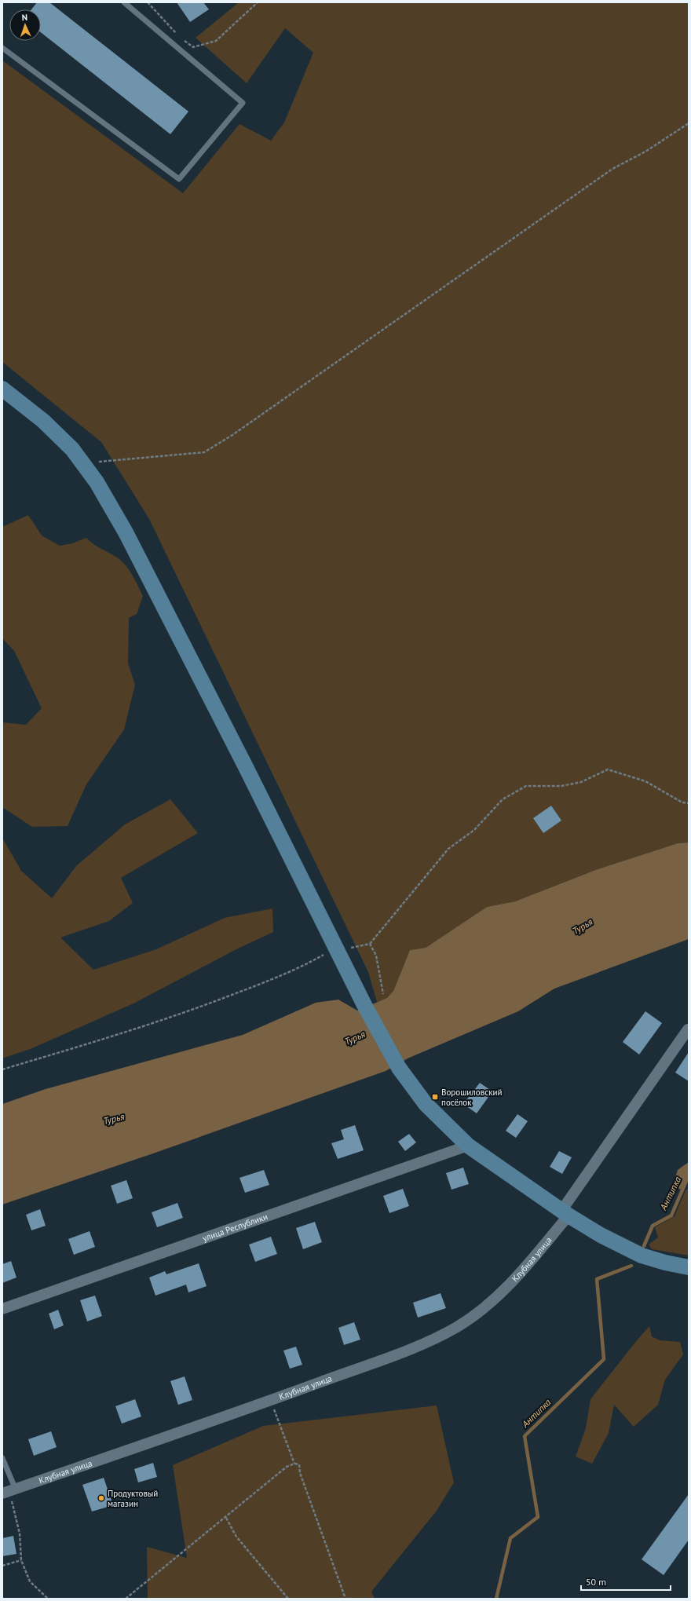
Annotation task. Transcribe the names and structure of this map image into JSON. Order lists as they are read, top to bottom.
{
  "streets": {
    "street": ["улица Республики", "Клубная улица"]
  },
  "water": ["Турья", "Антипка"],
  "places": {
    "transit": ["Ворошиловский посёлок"],
    "other": ["Продуктовый магазин"]
  },
  "scale_bar": "50 m",
  "north": "top"
}
